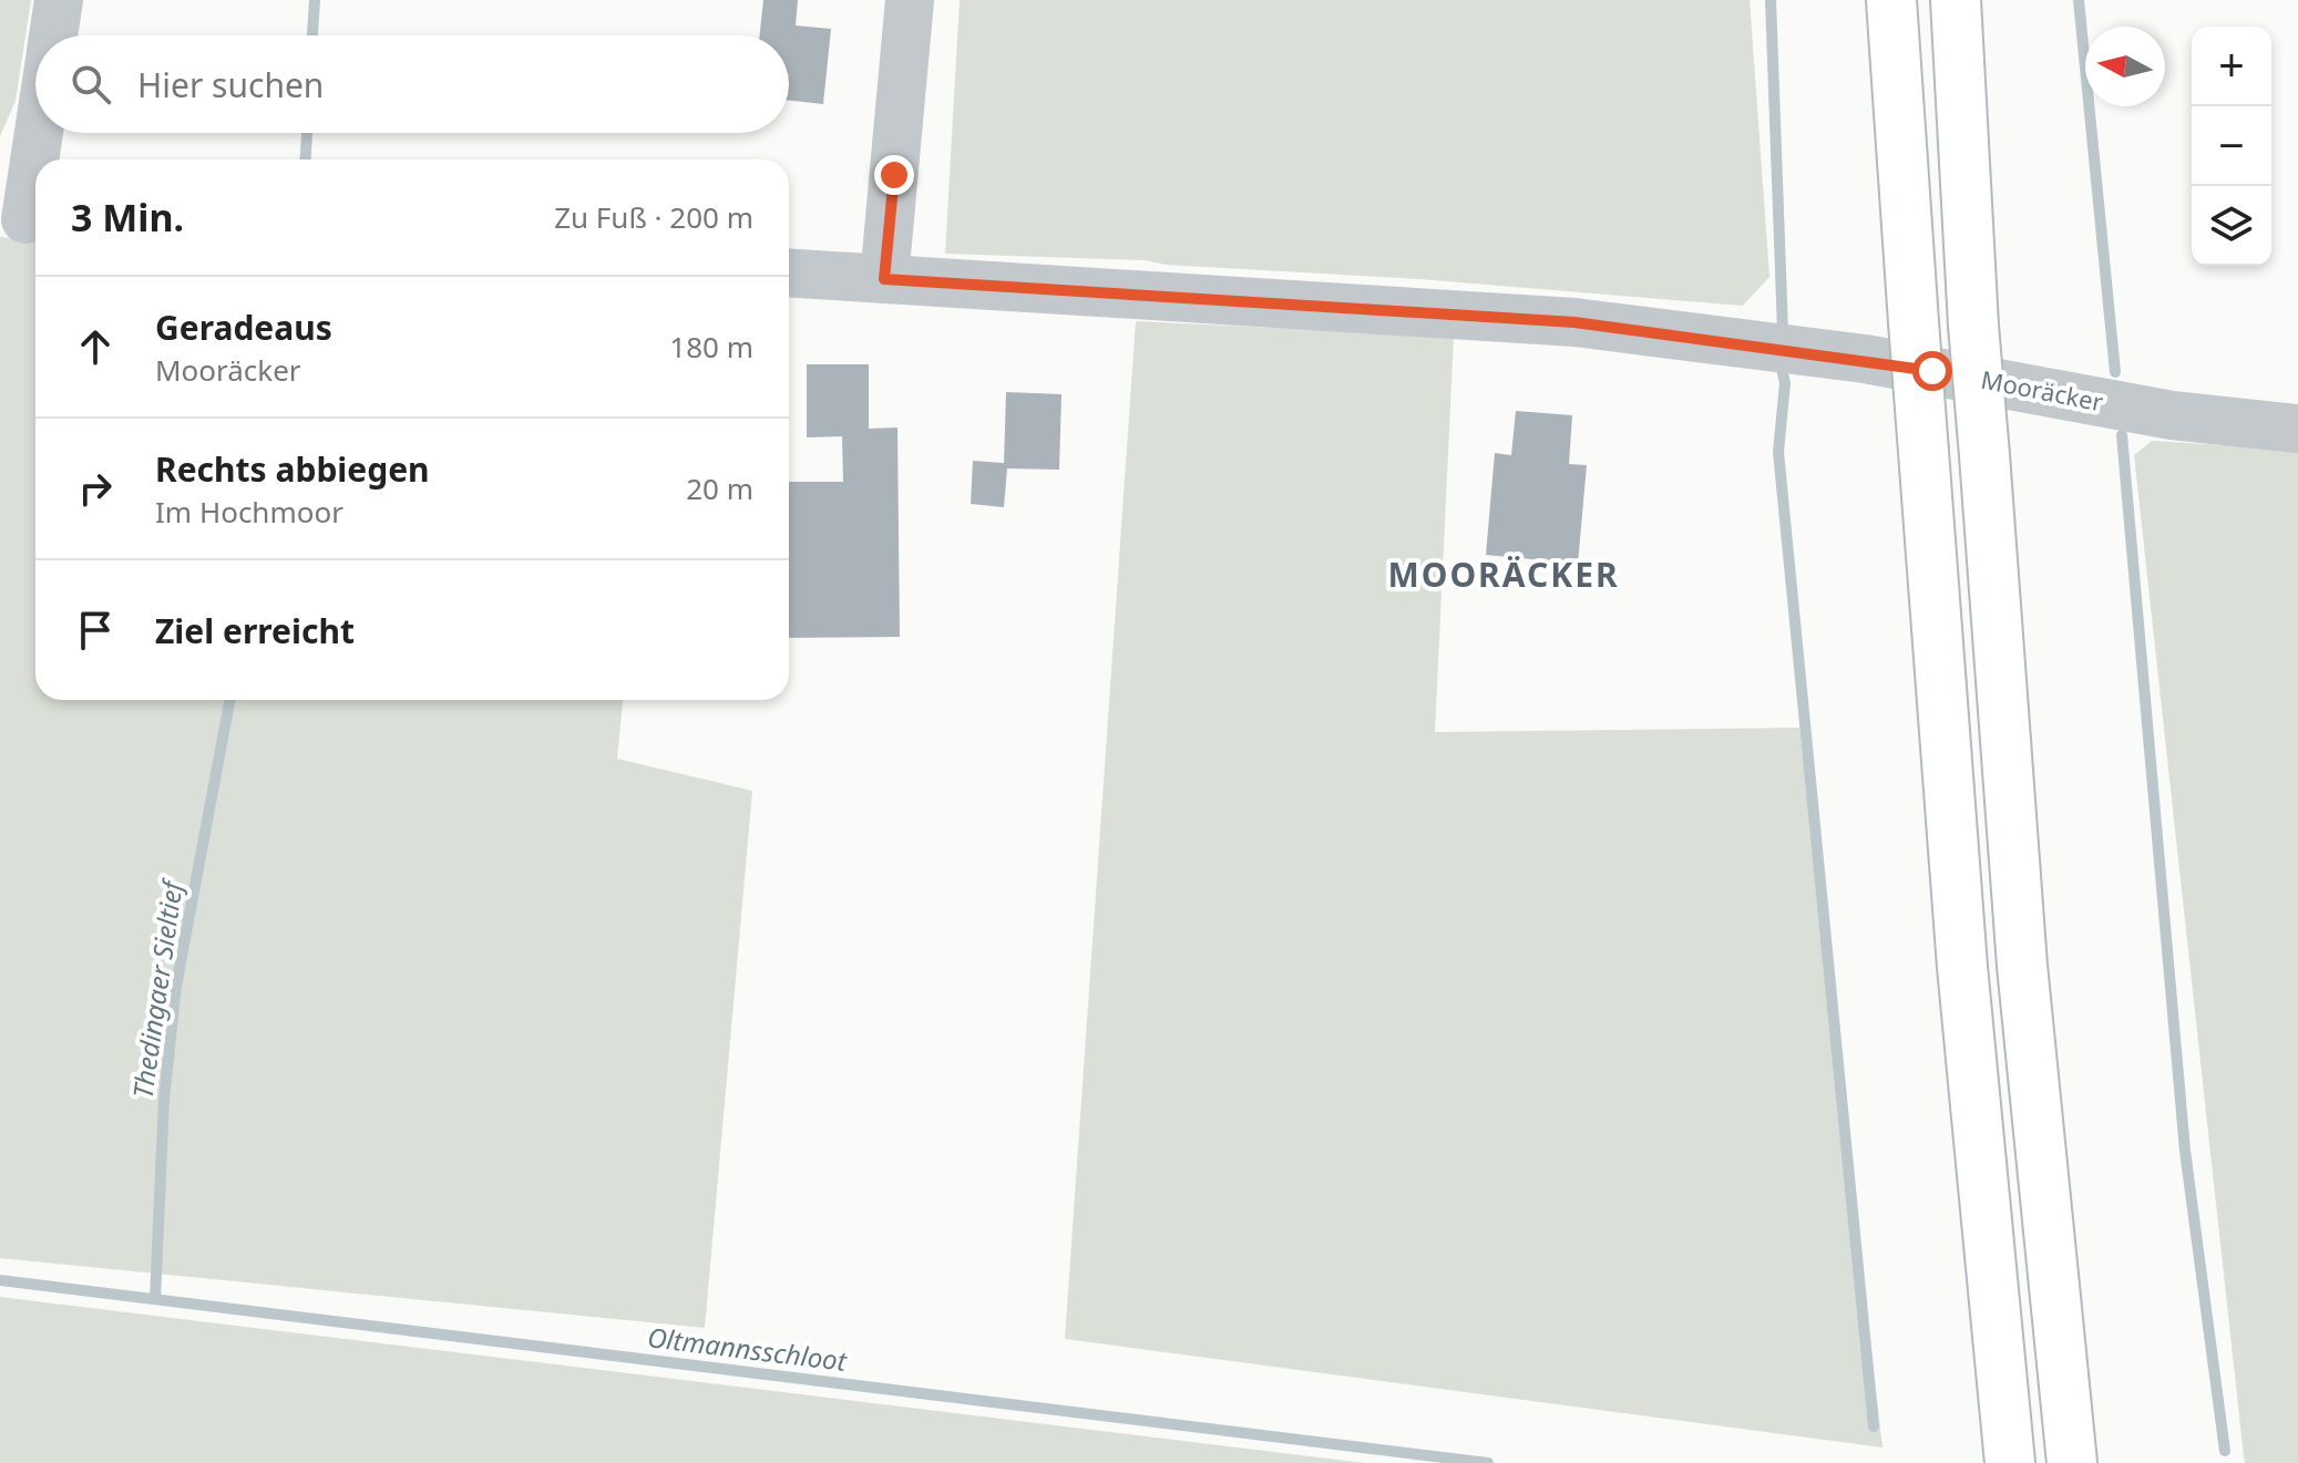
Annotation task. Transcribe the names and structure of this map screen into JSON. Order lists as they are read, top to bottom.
{
  "streets": {
    "street": ["Mooräcker"]
  },
  "districts": ["MOORÄCKER"],
  "water": ["Thedingaer Sieltief", "Oltmannsschloot"],
  "north": "left",
  "page": {
    "map_buttons": ["+", "−"],
    "search": "Hier suchen",
    "heading": ["3 Min.", "Zu Fuß · 200 m"],
    "list": [
      ["Geradeaus", "Mooräcker", "180 m"],
      ["Rechts abbiegen", "Im Hochmoor", "20 m"],
      "Ziel erreicht"
    ]
  }
}
